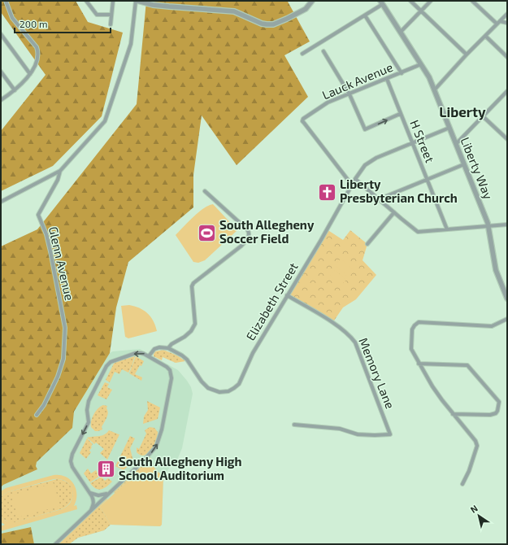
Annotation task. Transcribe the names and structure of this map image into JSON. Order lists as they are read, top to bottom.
{
  "streets": {
    "street": [
      "Lauck Avenue",
      "H Street",
      "Liberty Way",
      "Glenn Avenue",
      "Elizabeth Street",
      "Memory Lane"
    ]
  },
  "crossings": [
    ["Lauck Avenue", "H Street"],
    ["Lauck Avenue", "Liberty Way"],
    ["Lauck Avenue", "Elizabeth Street"],
    ["H Street", "Elizabeth Street"],
    ["Liberty Way", "Elizabeth Street"],
    ["Elizabeth Street", "Memory Lane"]
  ],
  "districts": ["Liberty"],
  "places": {
    "church": ["Liberty Presbyterian Church"],
    "sports": ["South Allegheny Soccer Field"],
    "building": ["South Allegheny High School Auditorium"]
  },
  "scale_bar": "200 m",
  "north": "top left"
}
